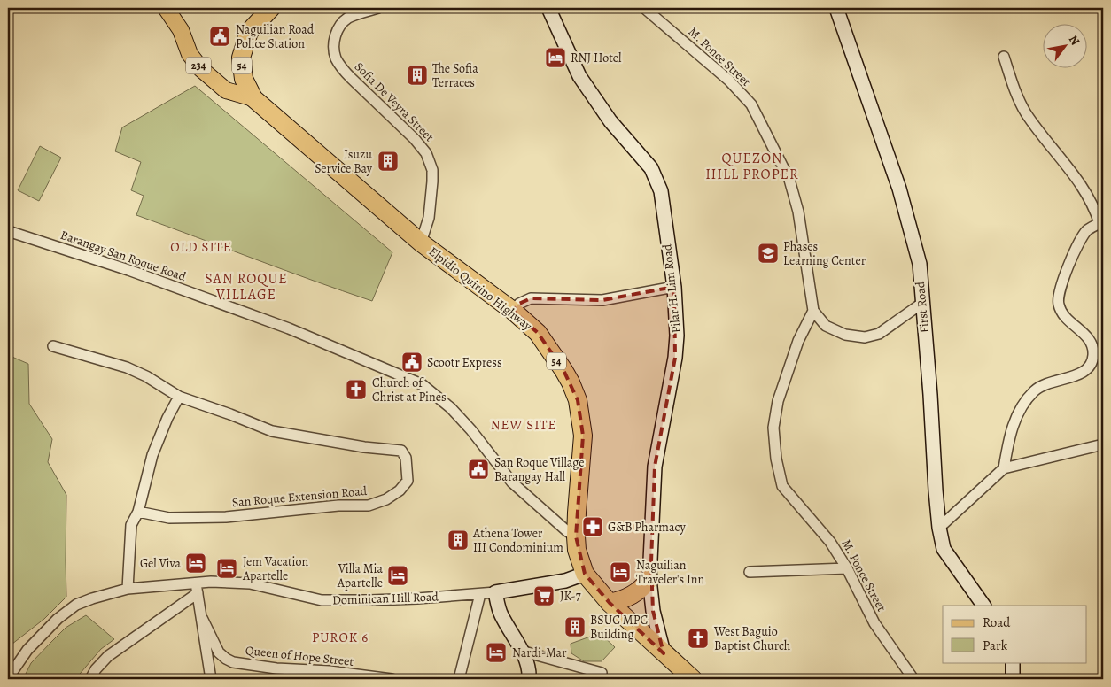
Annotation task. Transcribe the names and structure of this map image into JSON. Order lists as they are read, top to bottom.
{
  "streets": {
    "highway": ["54", "Elpidio Quirino Highway"],
    "main road": ["234"],
    "street": [
      "M. Ponce Street",
      "Sofia De Veyra Street",
      "Barangay San Roque Road",
      "Pilar H. Lim Road",
      "First Road",
      "San Roque Extension Road",
      "Dominican Hill Road",
      "Queen of Hope Street"
    ]
  },
  "crossings": [
    ["234", "Elpidio Quirino Highway"],
    ["Sofia De Veyra Street", "Elpidio Quirino Highway"],
    ["Barangay San Roque Road", "Elpidio Quirino Highway"],
    ["Elpidio Quirino Highway", "Pilar H. Lim Road"],
    ["Elpidio Quirino Highway", "Dominican Hill Road"]
  ],
  "districts": [
    "QUEZON HILL PROPER",
    "OLD SITE",
    "SAN ROQUE VILLAGE",
    "NEW SITE",
    "PUROK 6"
  ],
  "places": {
    "public building": ["Naguilian Road Police Station", "Scootr Express", "San Roque Village Barangay Hall"],
    "hotel": [
      "RNJ Hotel",
      "Gel Viva",
      "Jem Vacation Apartelle",
      "Naguilian Traveler's Inn",
      "Villa Mia Apartelle",
      "Nardi-Mar"
    ],
    "building": [
      "The Sofia Terraces",
      "Isuzu Service Bay",
      "Athena Tower III Condominium",
      "BSUC MPC Building"
    ],
    "school or university": ["Phases Learning Center"],
    "church": ["Church of Christ at Pines", "West Baguio Baptist Church"],
    "pharmacy": ["G&B Pharmacy"],
    "supermarket": ["JK-7"]
  },
  "legend": ["Road", "Park"],
  "north": "top right"
}
